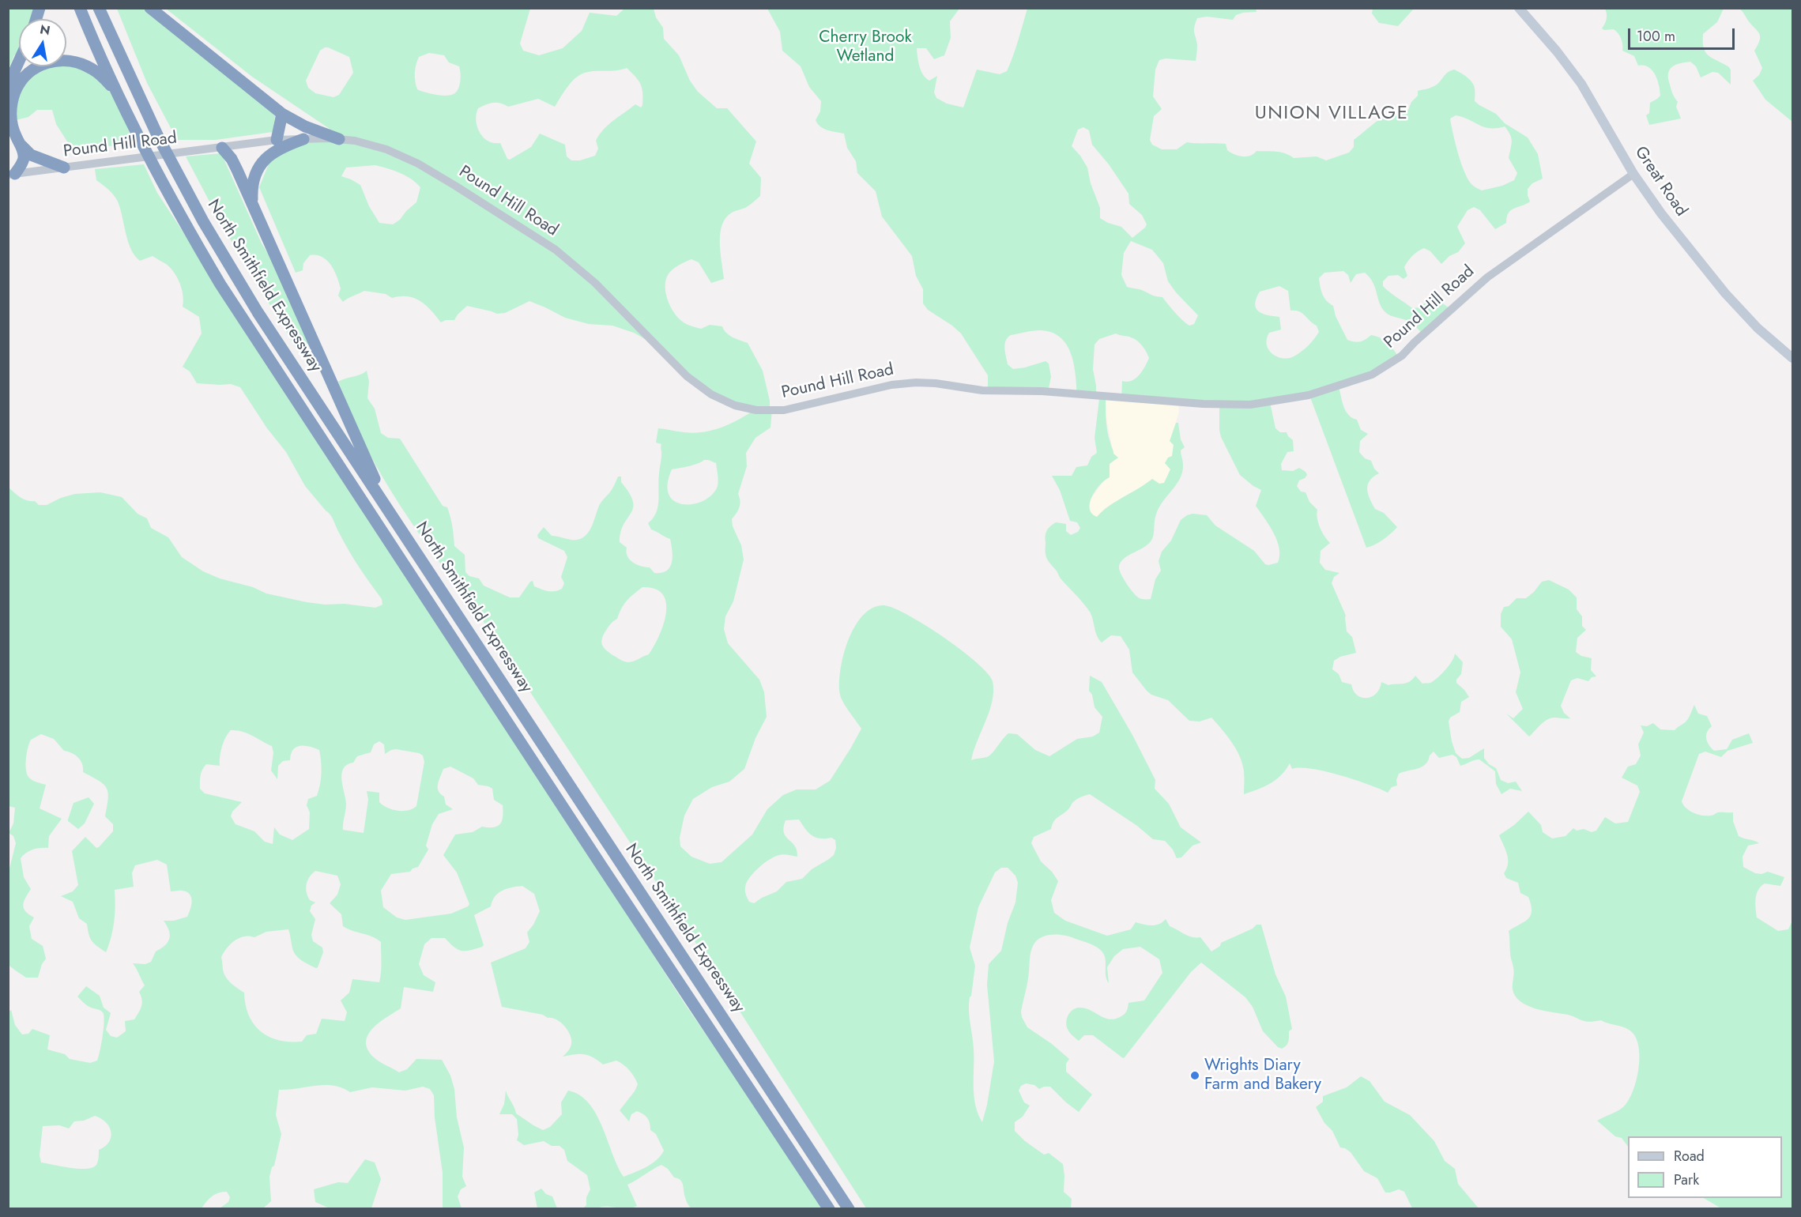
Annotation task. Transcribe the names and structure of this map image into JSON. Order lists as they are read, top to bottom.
{
  "streets": {
    "highway": ["North Smithfield Expressway"],
    "main road": ["Great Road"],
    "street": ["Pound Hill Road"]
  },
  "crossings": [
    ["Pound Hill Road", "Great Road"]
  ],
  "districts": ["UNION VILLAGE"],
  "parks": ["Cherry Brook Wetland"],
  "places": ["Wrights Diary Farm and Bakery"],
  "legend": ["Road", "Park"],
  "scale_bar": "100 m",
  "north": "top"
}
